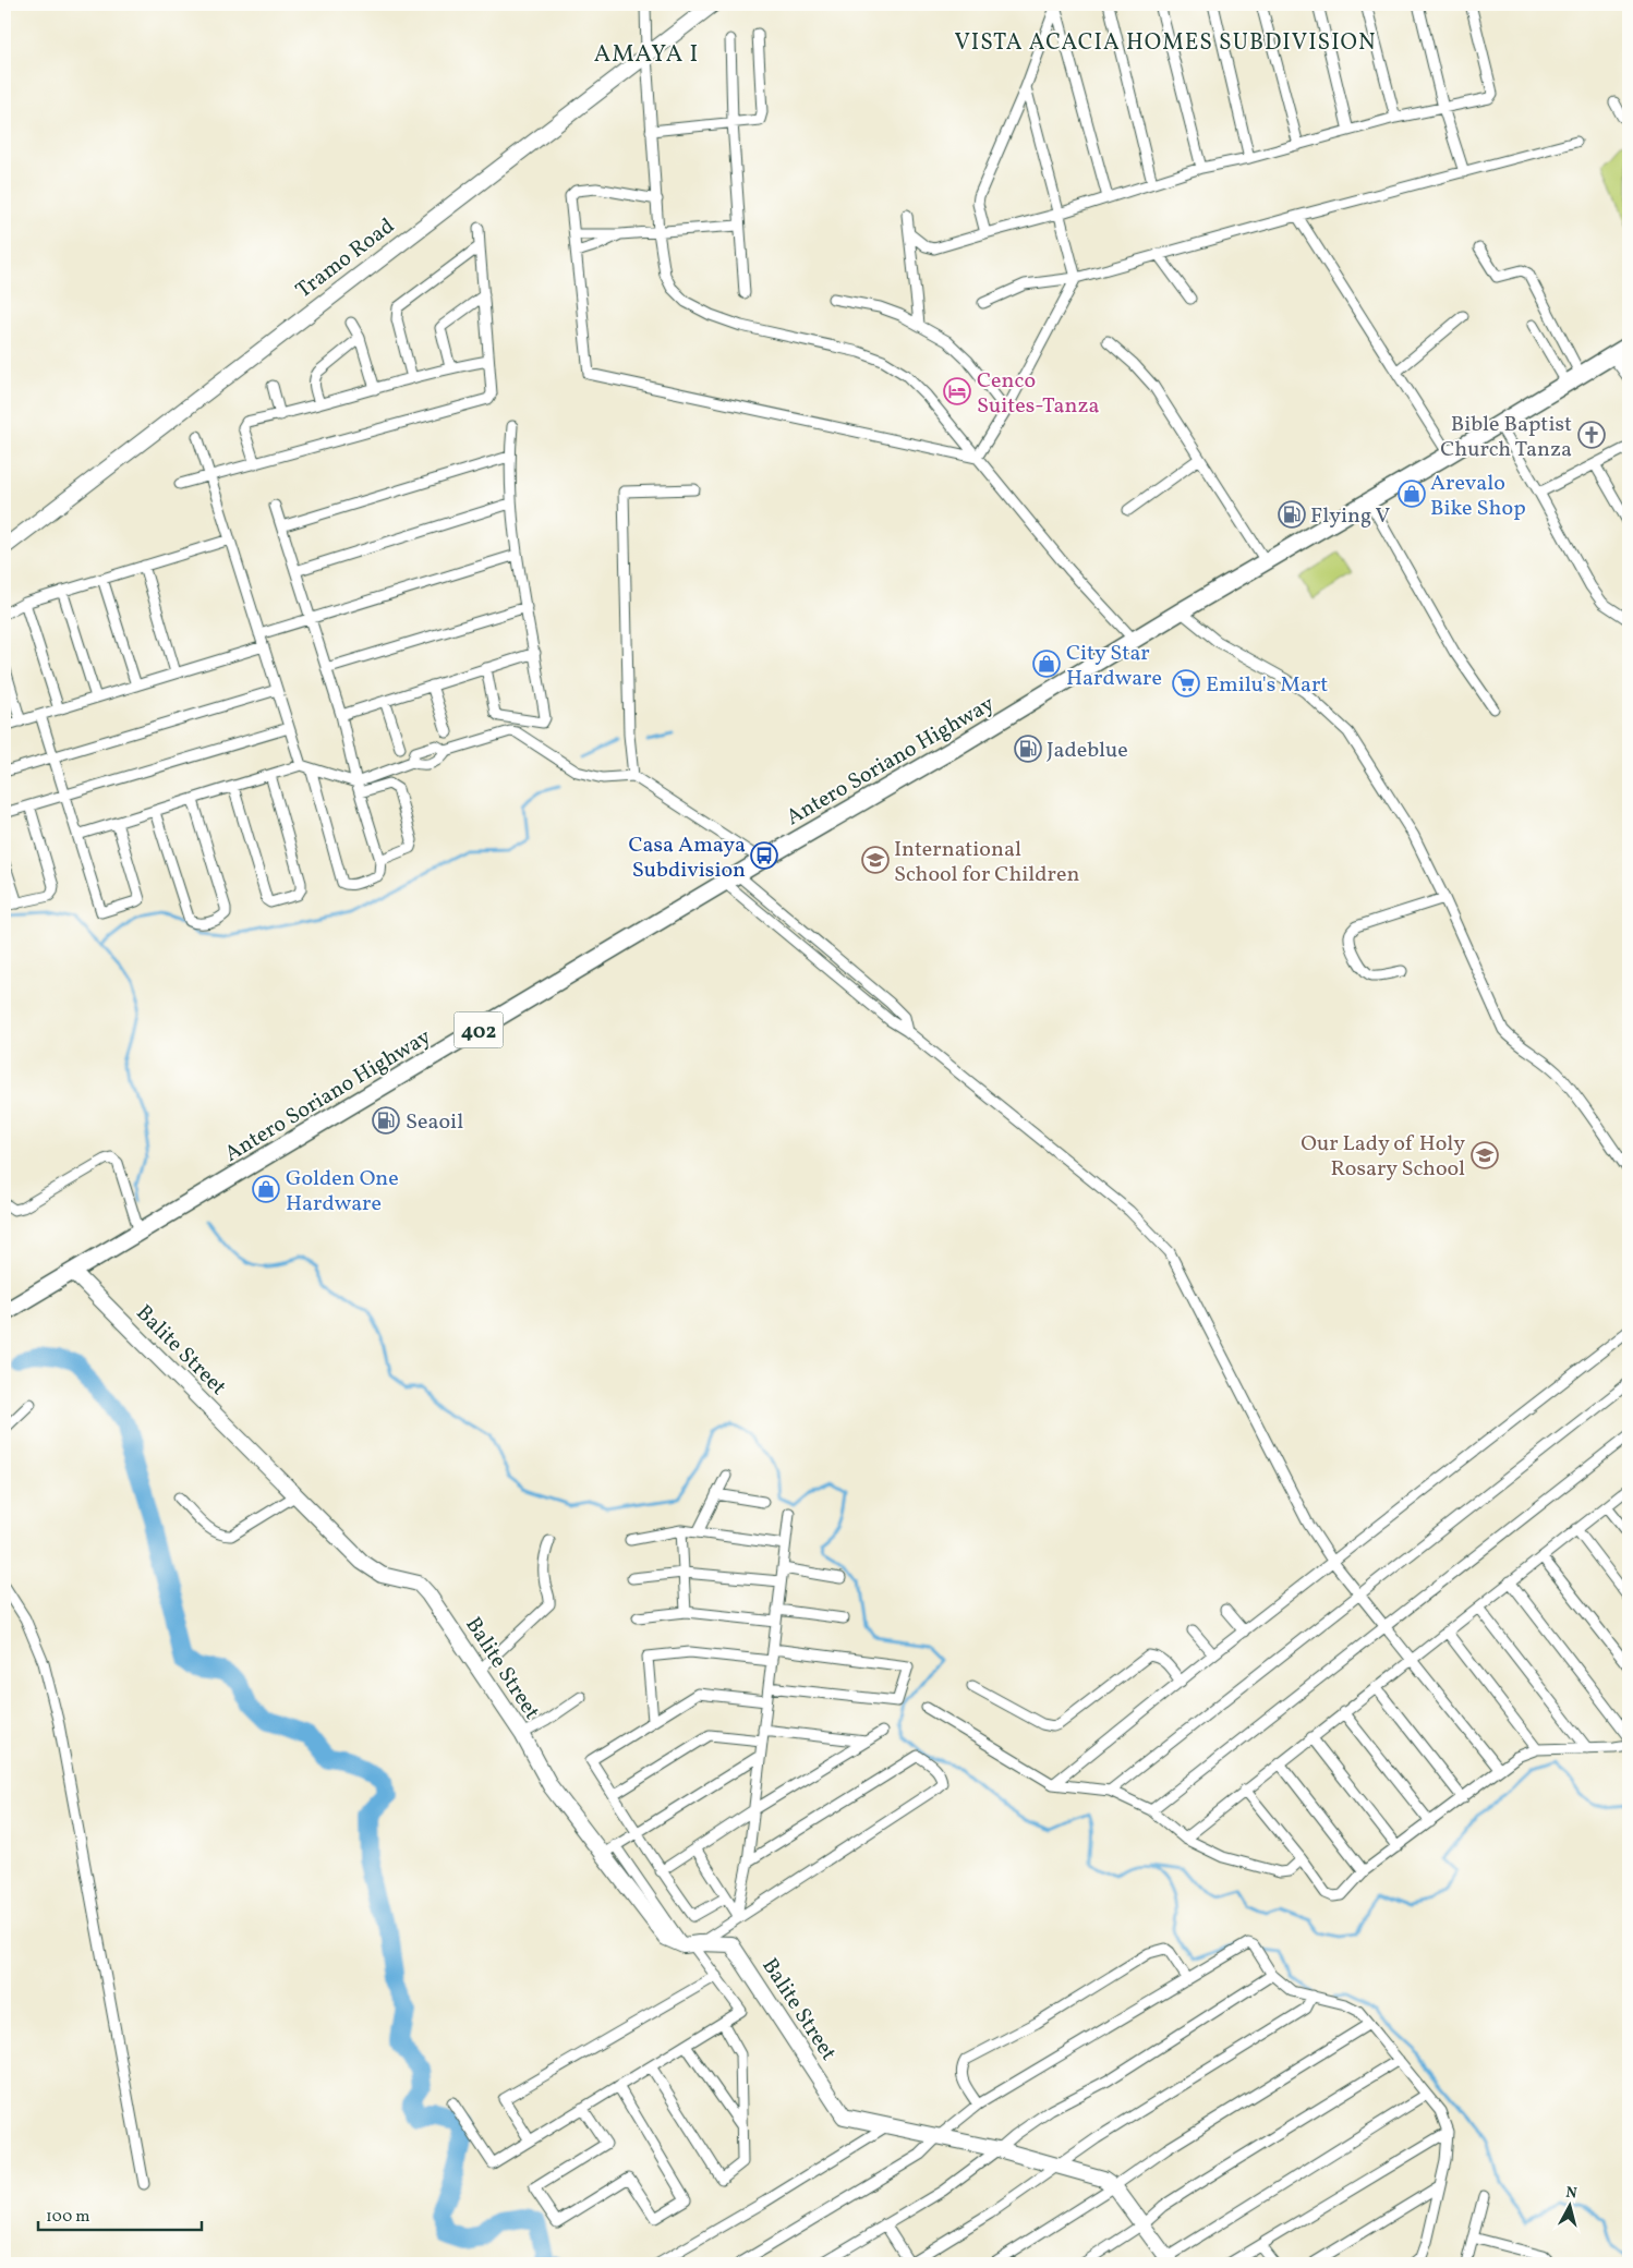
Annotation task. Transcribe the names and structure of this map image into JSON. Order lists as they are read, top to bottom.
{
  "streets": {
    "main road": ["Antero Soriano Highway", "402"],
    "street": ["Tramo Road", "Balite Street"]
  },
  "crossings": [
    ["Antero Soriano Highway", "Balite Street"]
  ],
  "districts": ["VISTA ACACIA HOMES SUBDIVISION", "AMAYA I"],
  "places": {
    "hotel": ["Cenco Suites-Tanza"],
    "church": ["Bible Baptist Church Tanza"],
    "shop": ["Arevalo Bike Shop", "City Star Hardware", "Golden One Hardware"],
    "fuel station": ["Flying V", "Jadeblue", "Seaoil"],
    "supermarket": ["Emilu's Mart"],
    "bus stop": ["Casa Amaya Subdivision"],
    "school or university": ["International School for Children", "Our Lady of Holy Rosary School"]
  },
  "scale_bar": "100 m",
  "north": "top"
}
